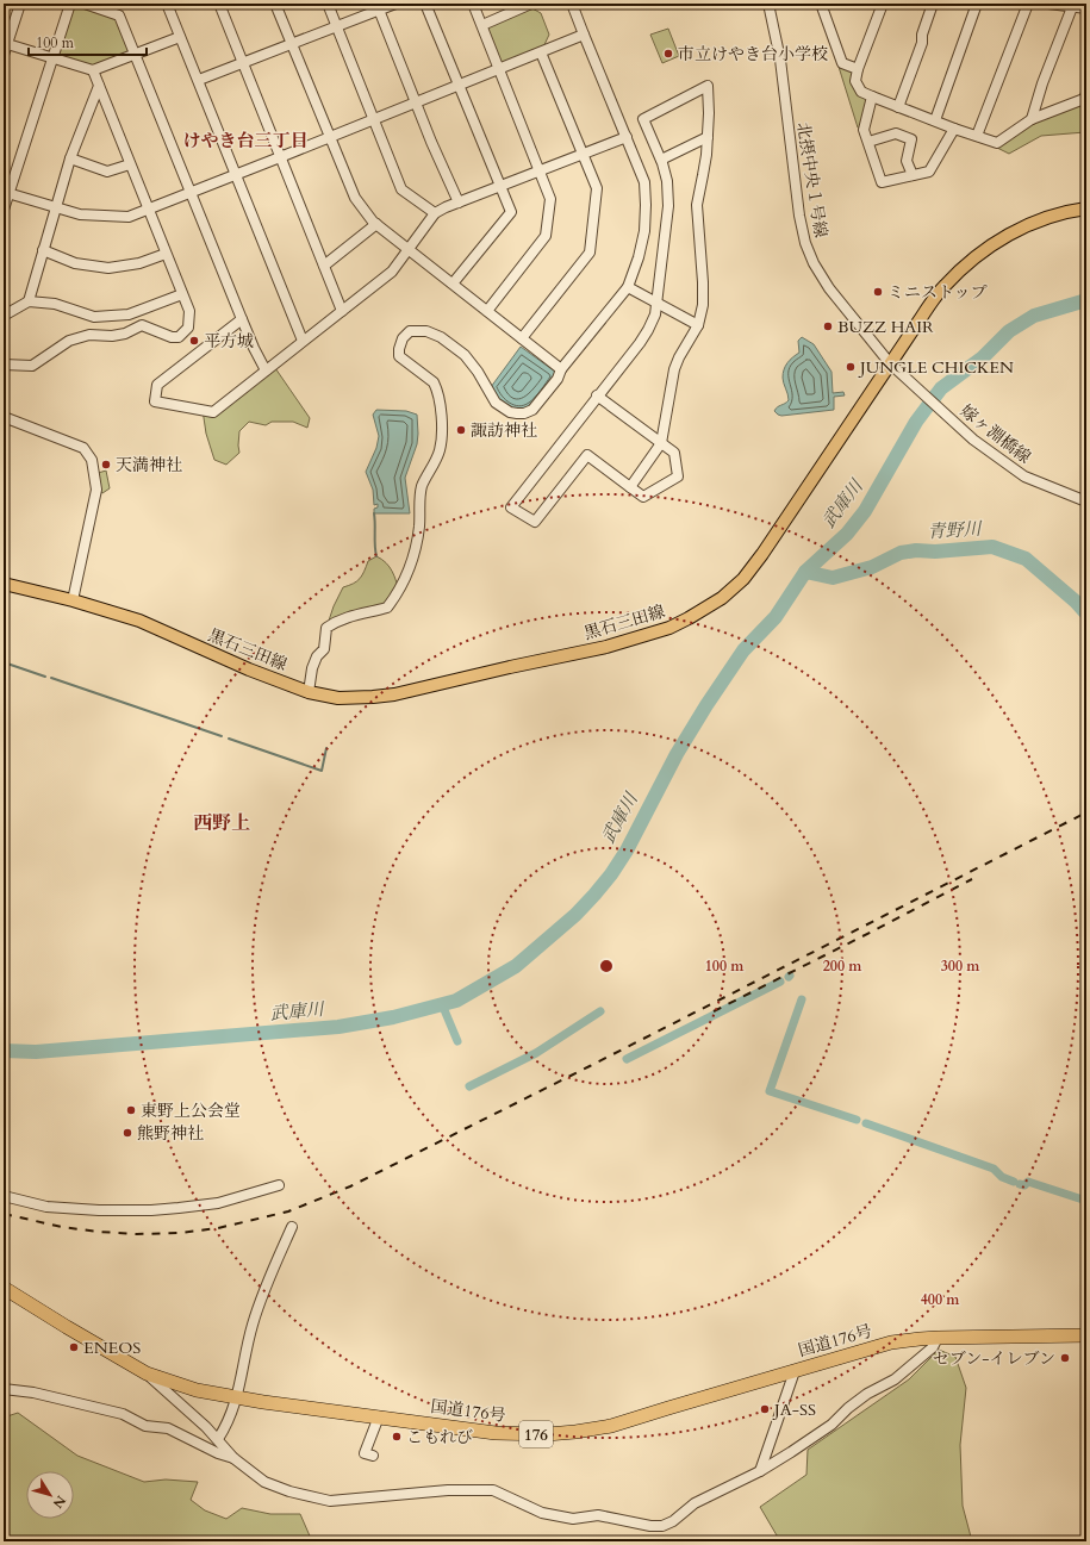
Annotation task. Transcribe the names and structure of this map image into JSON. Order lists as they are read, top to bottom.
{
  "streets": {
    "highway": ["国道176号", "176"],
    "main road": ["黒石三田線"],
    "street": ["北摂中央１号線", "嫁ヶ淵橋線"]
  },
  "crossings": [
    ["北摂中央１号線", "嫁ヶ淵橋線"],
    ["北摂中央１号線", "黒石三田線"],
    ["嫁ヶ淵橋線", "黒石三田線"]
  ],
  "districts": ["けやき台三丁目", "西野上"],
  "water": ["武庫川", "青野川"],
  "places": [
    "市立けやき台小学校",
    "ミニストップ",
    "BUZZ HAIR",
    "平方城",
    "JUNGLE CHICKEN",
    "諏訪神社",
    "天満神社",
    "東野上公会堂",
    "熊野神社",
    "ENEOS",
    "セブン-イレブン",
    "JA-SS",
    "こもれび"
  ],
  "scale_bar": "100 m",
  "north": "bottom right",
  "rings": [
    "100 m",
    "200 m",
    "300 m",
    "400 m"
  ]
}
